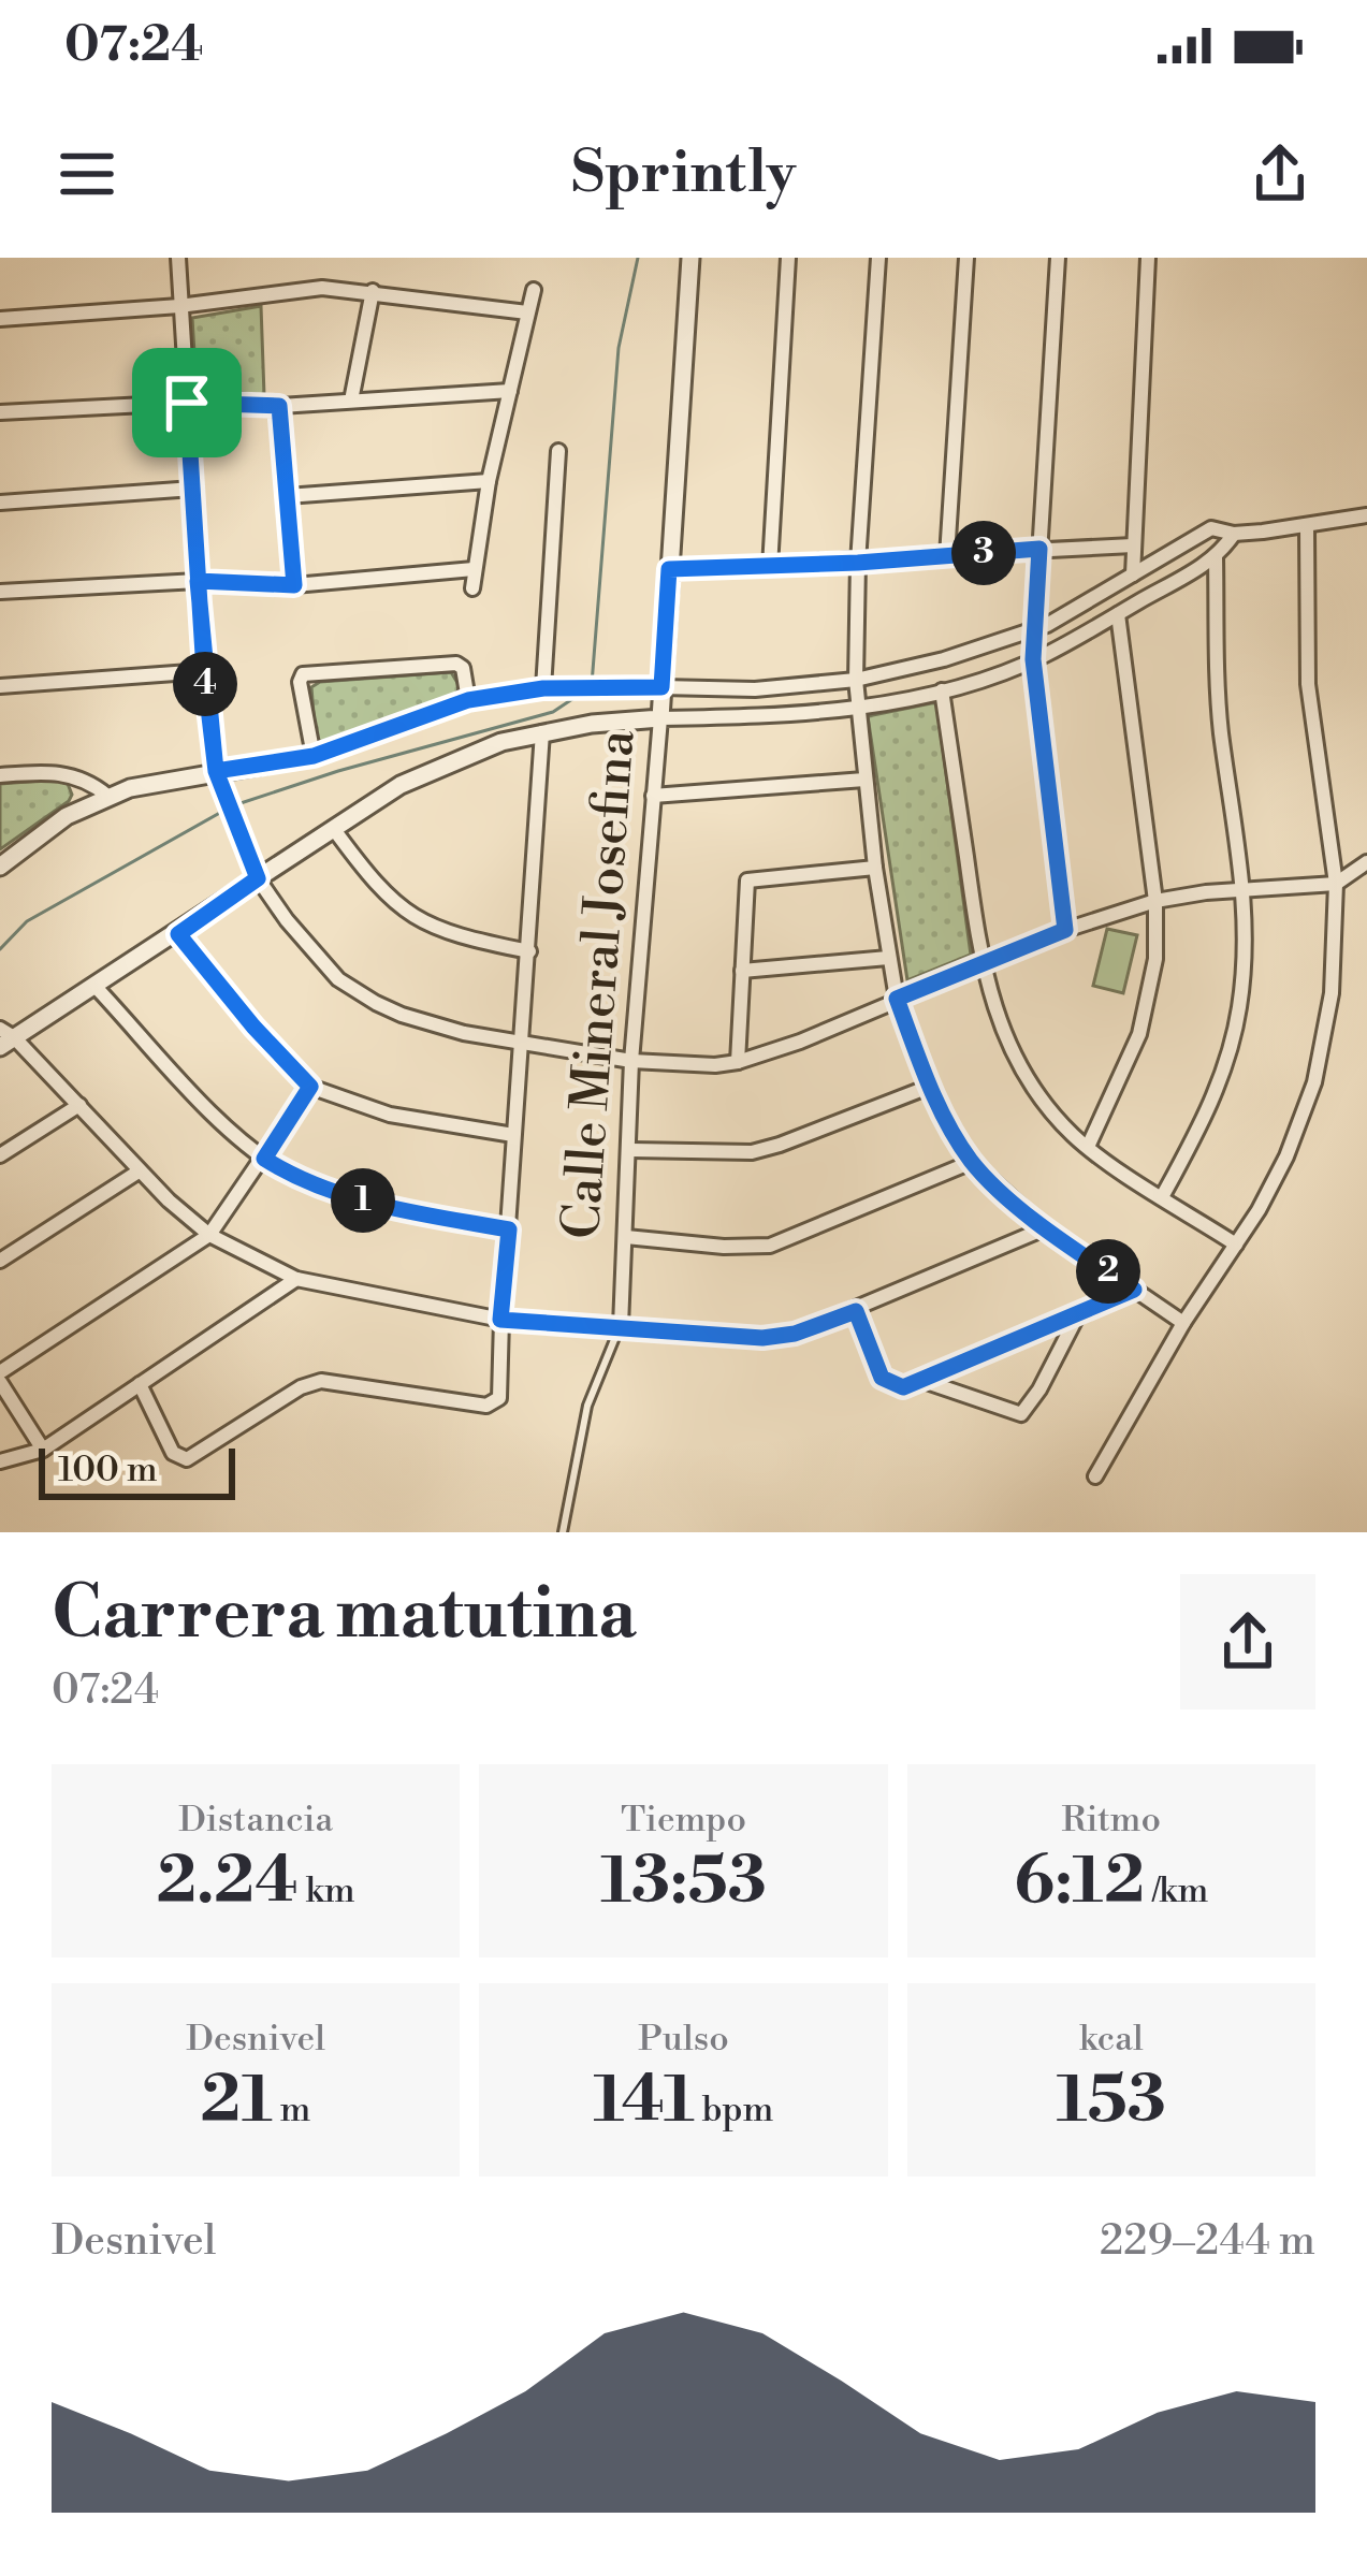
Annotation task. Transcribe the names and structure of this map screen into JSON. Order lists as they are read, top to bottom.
{
  "streets": {
    "street": ["Calle Mineral Josefina"]
  },
  "scale_bar": "100 m",
  "page": {
    "status": "07:24",
    "header": "Sprintly",
    "pins": [
      "3",
      "4",
      "1",
      "2"
    ],
    "scale": "100 m",
    "heading": ["Carrera matutina", "07:24"],
    "stats": [
      ["Distancia", "2.24 km"],
      ["Tiempo", "13:53"],
      ["Ritmo", "6:12 /km"],
      ["Desnivel", "21 m"],
      ["Pulso", "141 bpm"],
      ["kcal", "153"]
    ],
    "chart": ["Desnivel", "229–244 m"]
  }
}
